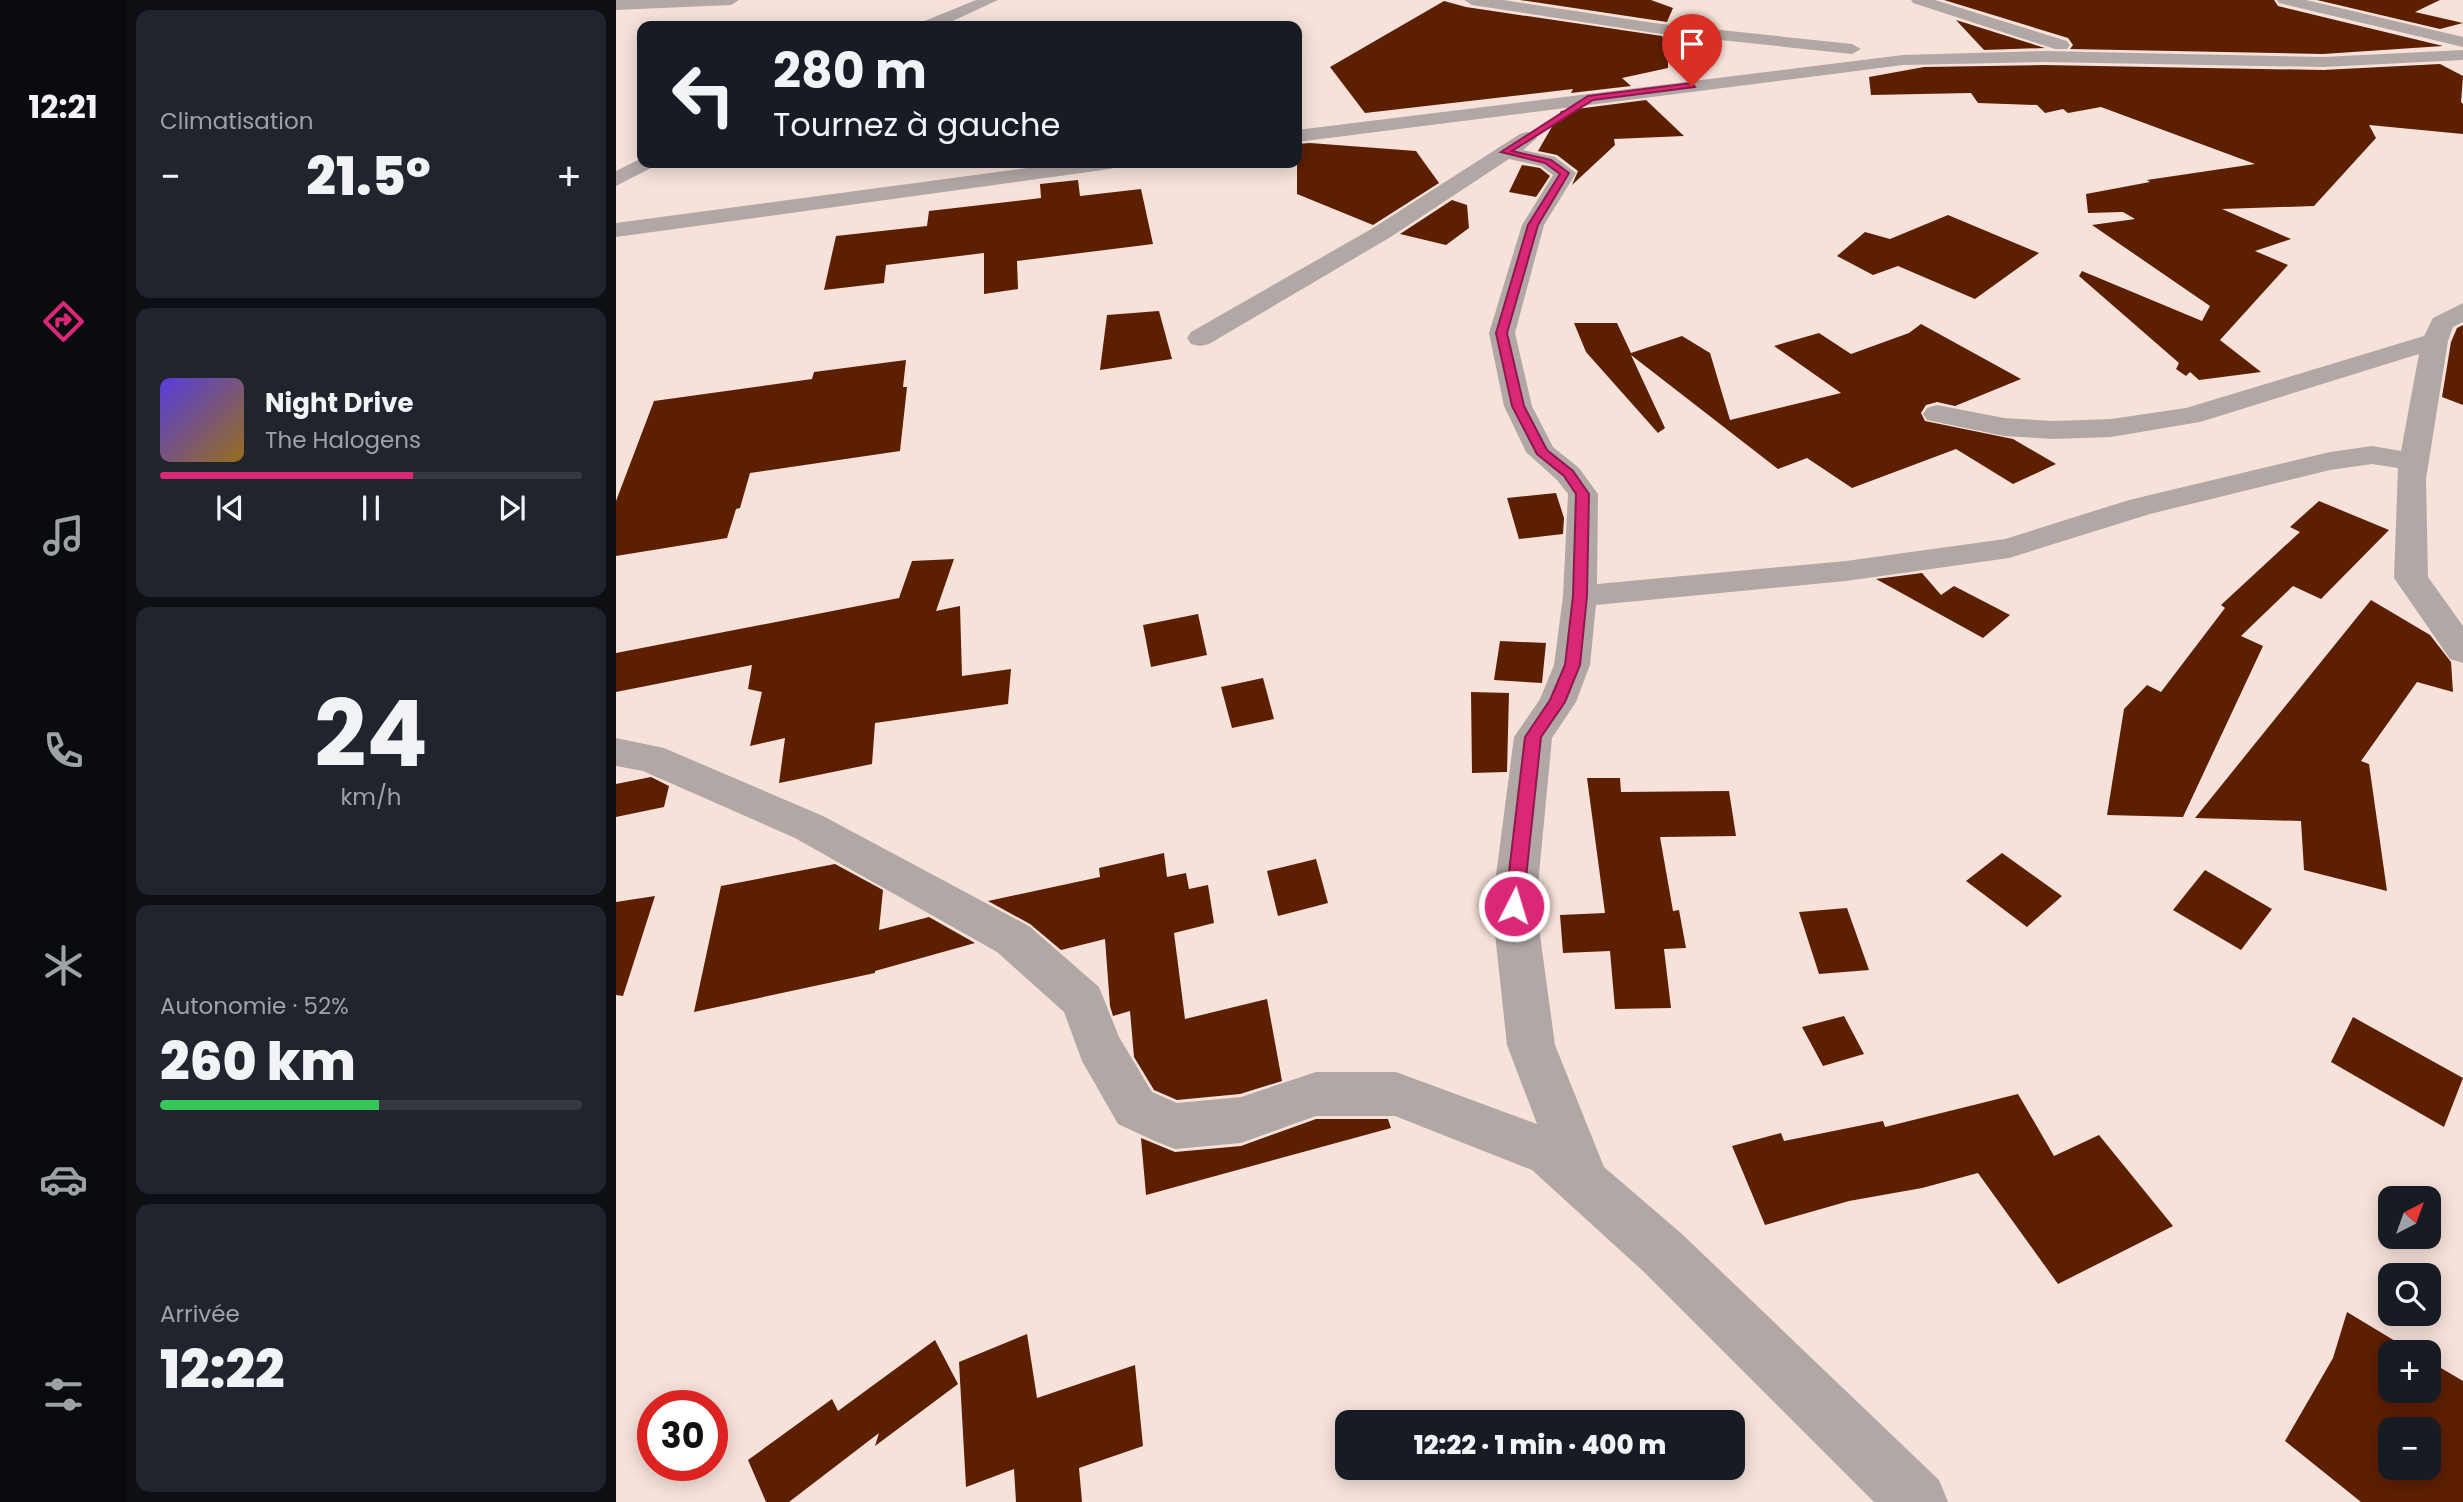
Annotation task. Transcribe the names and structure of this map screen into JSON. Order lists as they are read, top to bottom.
{
  "north": "top right",
  "page": {
    "tabs": "12:21",
    "tile": [
      "Climatisation",
      ["24", "km/h"],
      ["Autonomie · 52%", "260 km"],
      ["Arrivée", "12:22"]
    ],
    "turn": ["280 m", "Tournez à gauche"],
    "heat": ["−", "21.5°", "+"],
    "song": ["Night Drive", "The Halogens"],
    "map_buttons": ["+", "−"],
    "limit": "30",
    "trip": "12:22 · 1 min · 400 m"
  }
}
